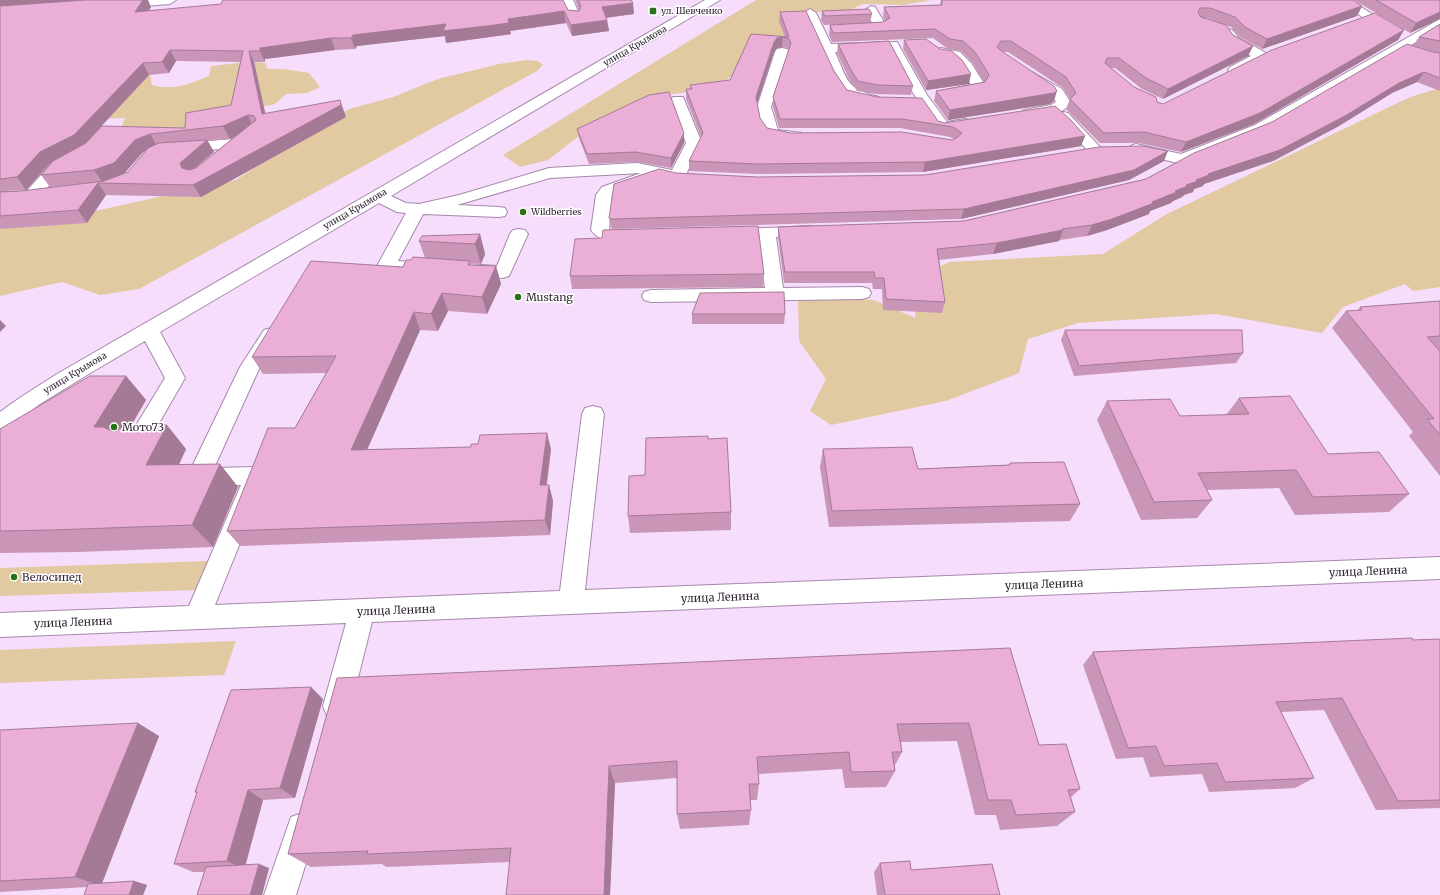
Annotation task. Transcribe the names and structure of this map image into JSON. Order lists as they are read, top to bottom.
{
  "streets": {
    "street": ["улица Крымова", "улица Ленина"]
  },
  "places": {
    "transit": ["ул. Шевченко"],
    "other": [
      "Wildberries",
      "Mustang",
      "Мото73",
      "Велосипед"
    ]
  }
}
